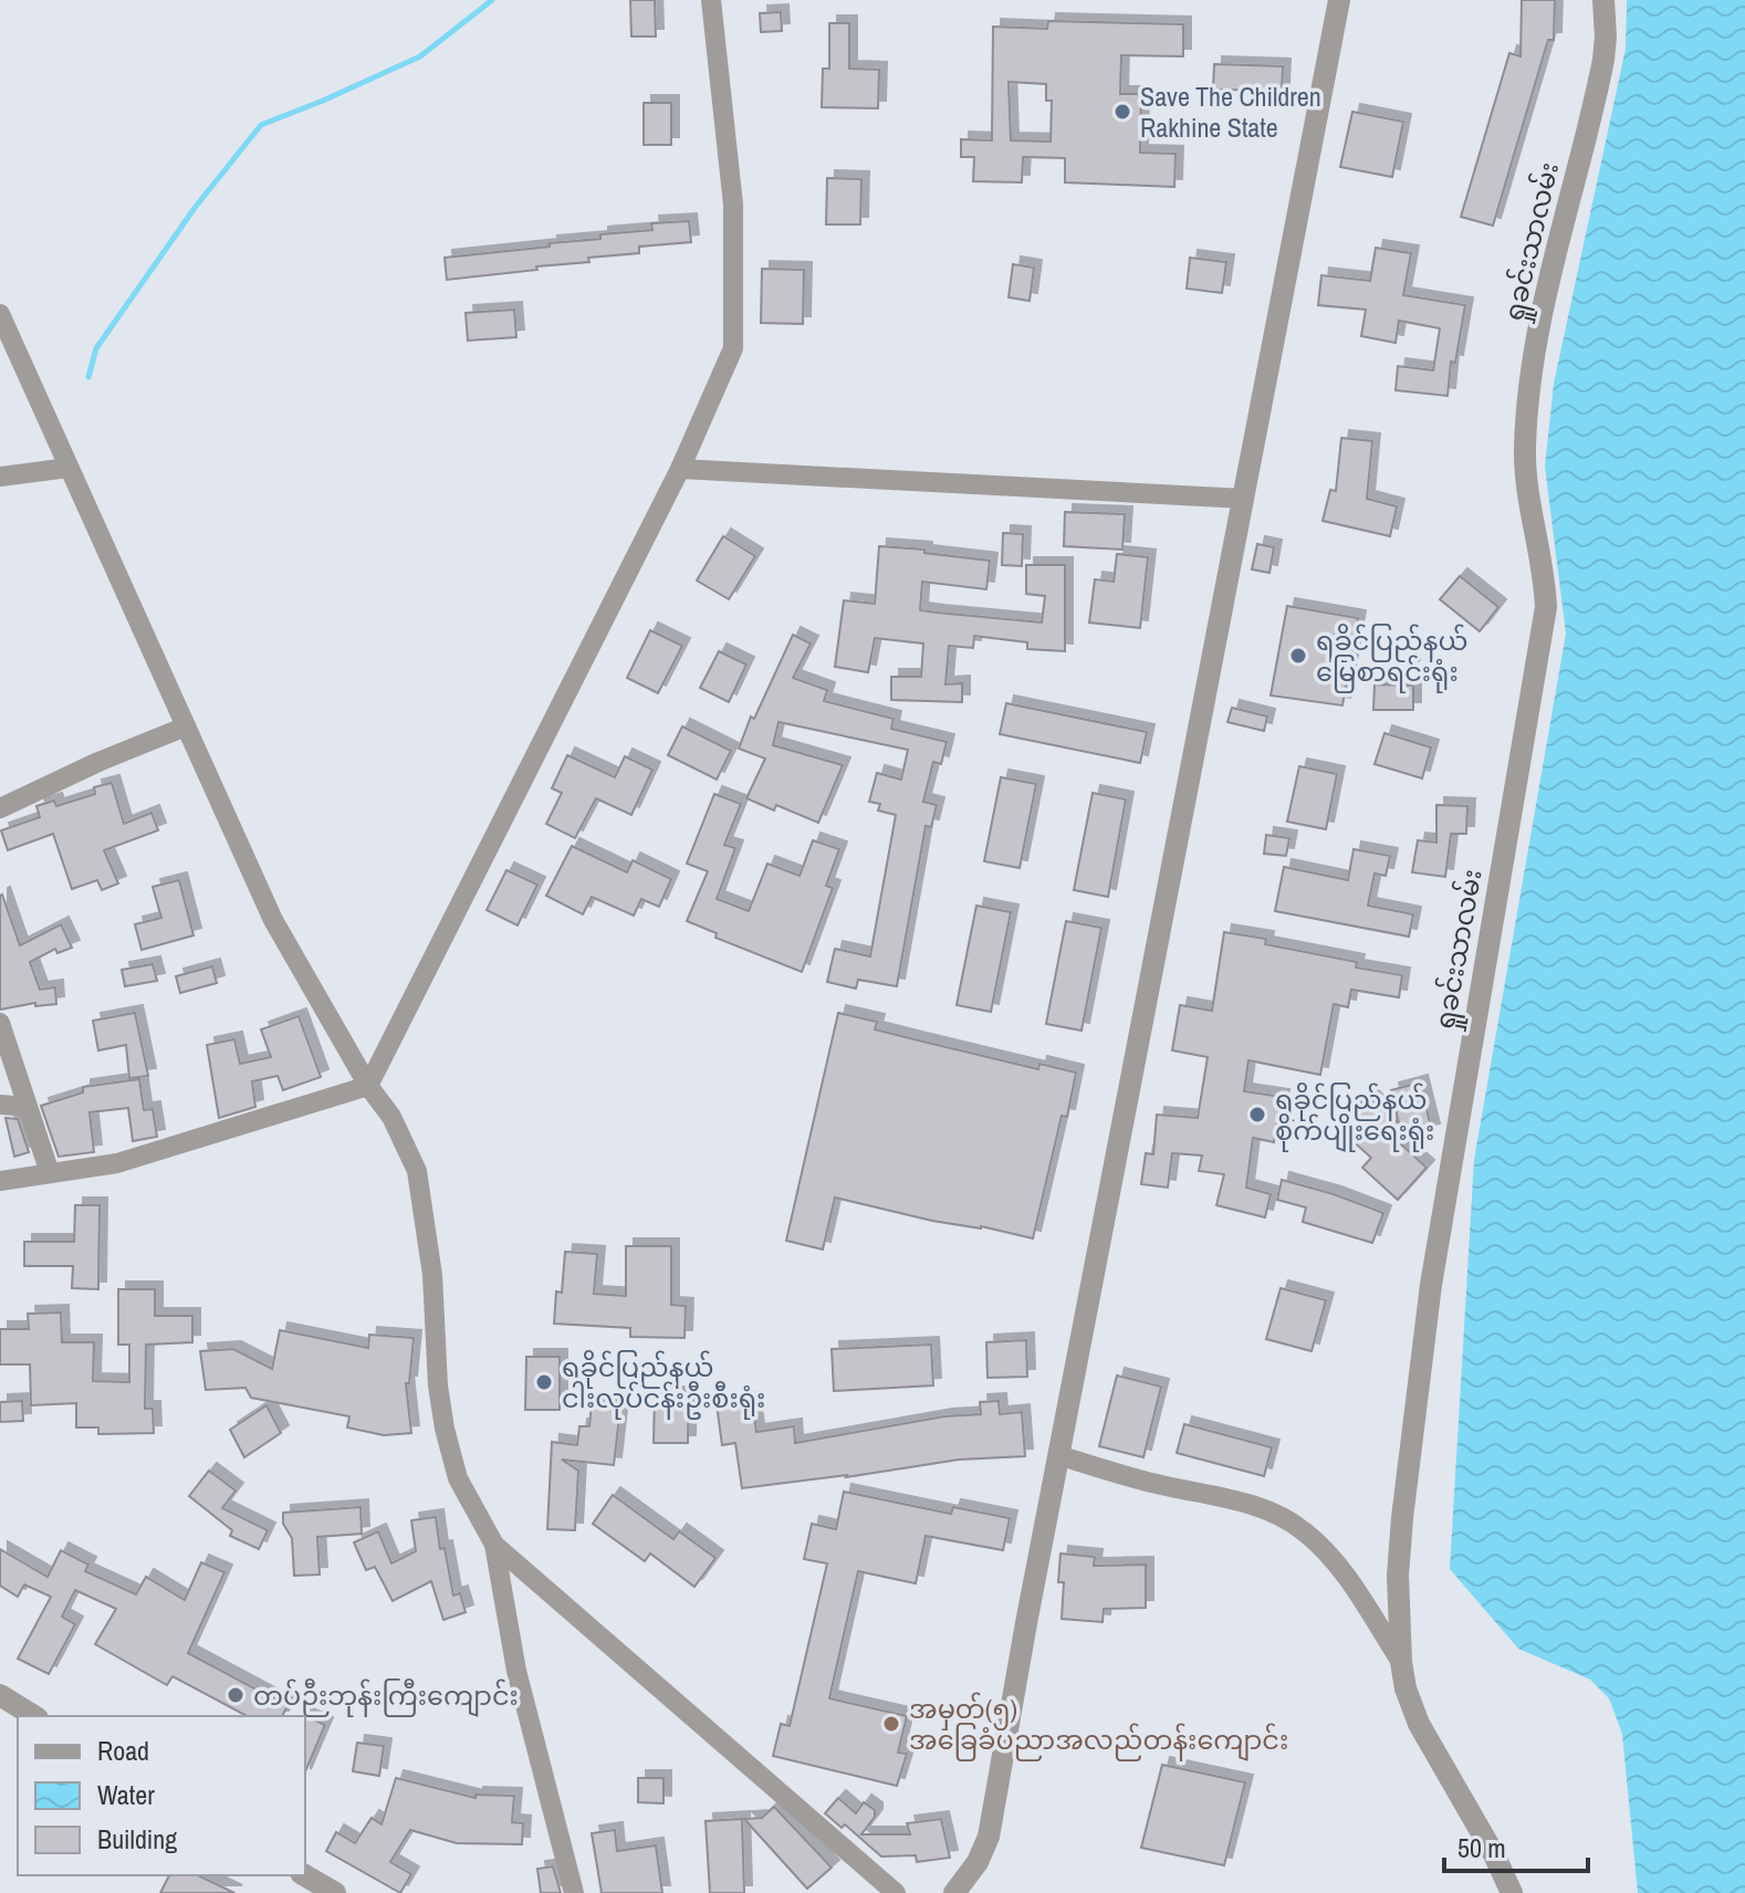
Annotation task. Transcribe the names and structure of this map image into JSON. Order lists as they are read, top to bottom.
{
  "streets": {
    "street": ["ရှုခင်းသာလမ်း"]
  },
  "places": [
    "Save The Children Rakhine State",
    "ရခိုင်ပြည်နယ် မြေစာရင်းရုံး",
    "ရခိုင်ပြည်နယ် စိုက်ပျိုးရေးရုံး",
    "ရခိုင်ပြည်နယ် ငါးလုပ်ငန်းဦးစီးရုံး",
    "တပ်ဉီးဘုန်းကြီးကျောင်း",
    "အမှတ်(၅) အခြေခံပညာအလည်တန်းကျောင်း"
  ],
  "legend": ["Road", "Water", "Building"],
  "scale_bar": "50 m"
}
